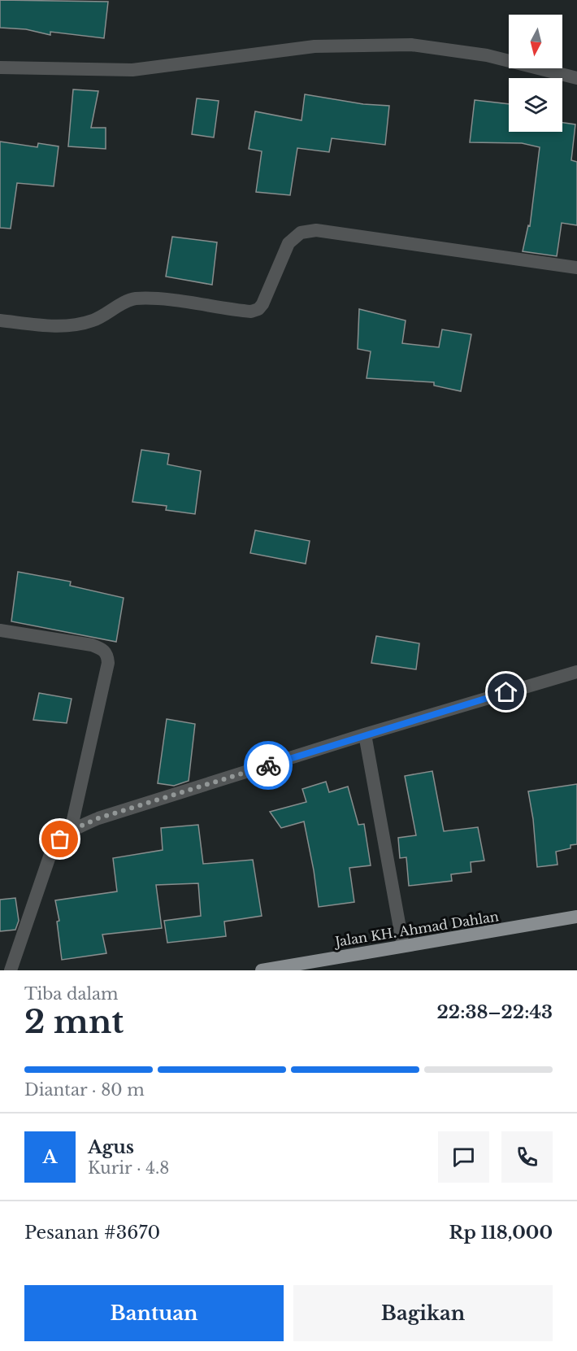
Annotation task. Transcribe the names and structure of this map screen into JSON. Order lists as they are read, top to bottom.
{
  "streets": {
    "highway": ["Jalan KH. Ahmad Dahlan"]
  },
  "north": "bottom",
  "page": {
    "heading": ["2 mnt", "Tiba dalam", "22:38–22:43"],
    "panel": [
      "Agus",
      "Kurir · 4.8",
      "Pesanan #3670",
      "Rp 118,000"
    ],
    "bar": "Diantar · 80 m",
    "round": "A",
    "buttons": ["Bantuan", "Bagikan"]
  }
}
